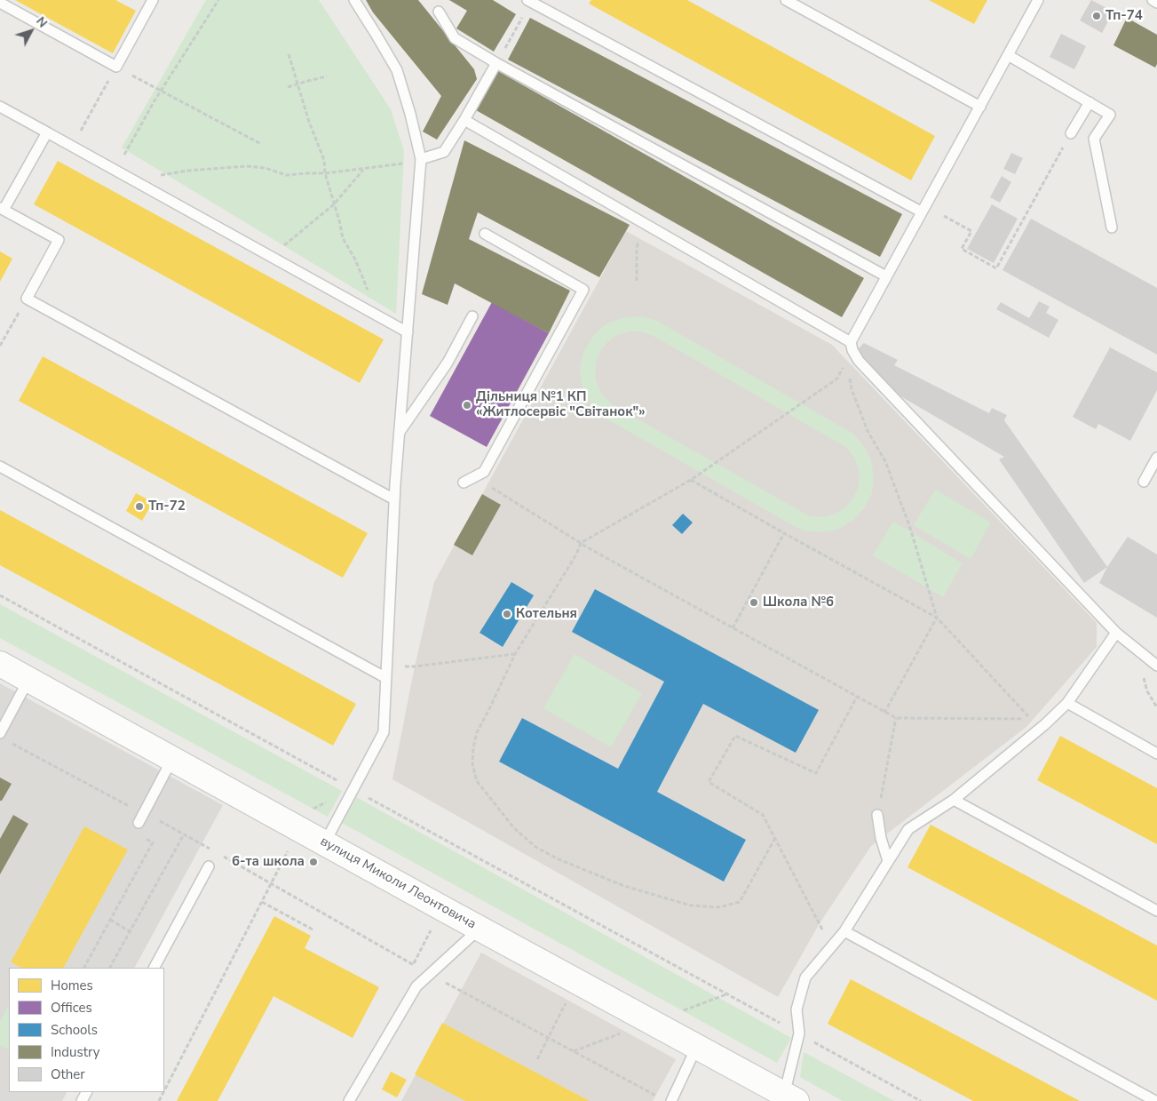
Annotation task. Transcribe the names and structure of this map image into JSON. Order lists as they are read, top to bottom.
{
  "streets": {
    "street": ["вулиця Миколи Леонтовича"]
  },
  "places": [
    "Тп-74",
    "Дільниця №1 КП «Житлосервіс \"Світанок\"»",
    "Тп-72",
    "Школа №6",
    "Котельня",
    "6-та школа"
  ],
  "legend": [
    "Homes",
    "Offices",
    "Schools",
    "Industry",
    "Other"
  ],
  "north": "top right"
}
